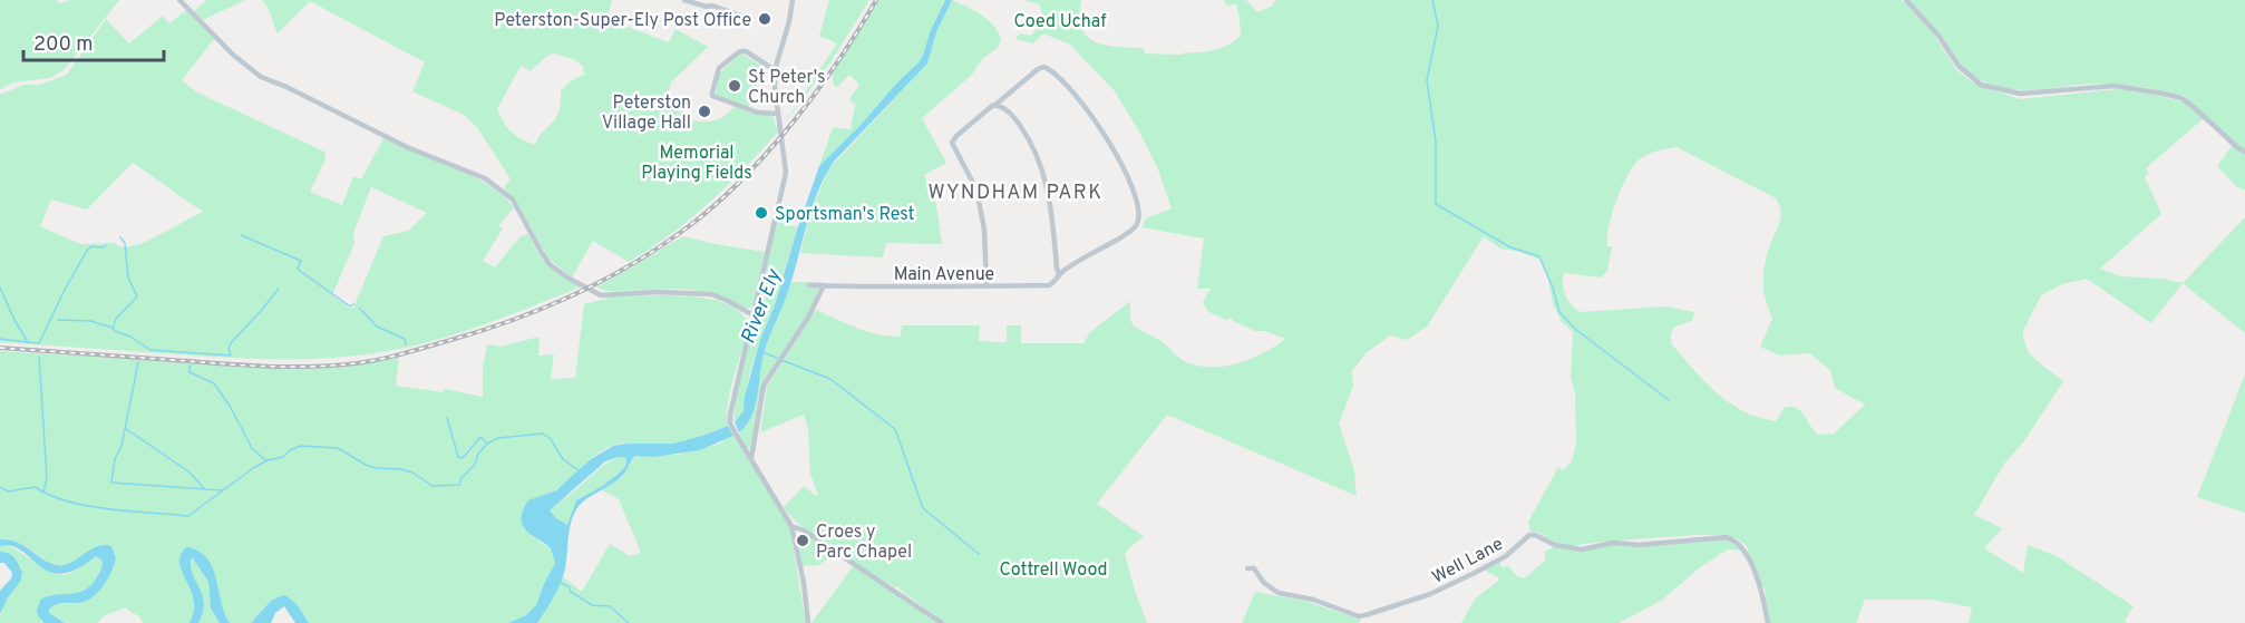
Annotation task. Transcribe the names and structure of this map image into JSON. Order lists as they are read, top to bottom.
{
  "streets": {
    "street": ["Main Avenue", "Well Lane"]
  },
  "districts": ["WYNDHAM PARK"],
  "water": ["River Ely"],
  "parks": ["Coed Uchaf", "Memorial Playing Fields", "Cottrell Wood"],
  "places": [
    "Peterston-Super-Ely Post Office",
    "St Peter's Church",
    "Peterston Village Hall",
    "Sportsman's Rest",
    "Croes y Parc Chapel"
  ],
  "scale_bar": "200 m"
}
